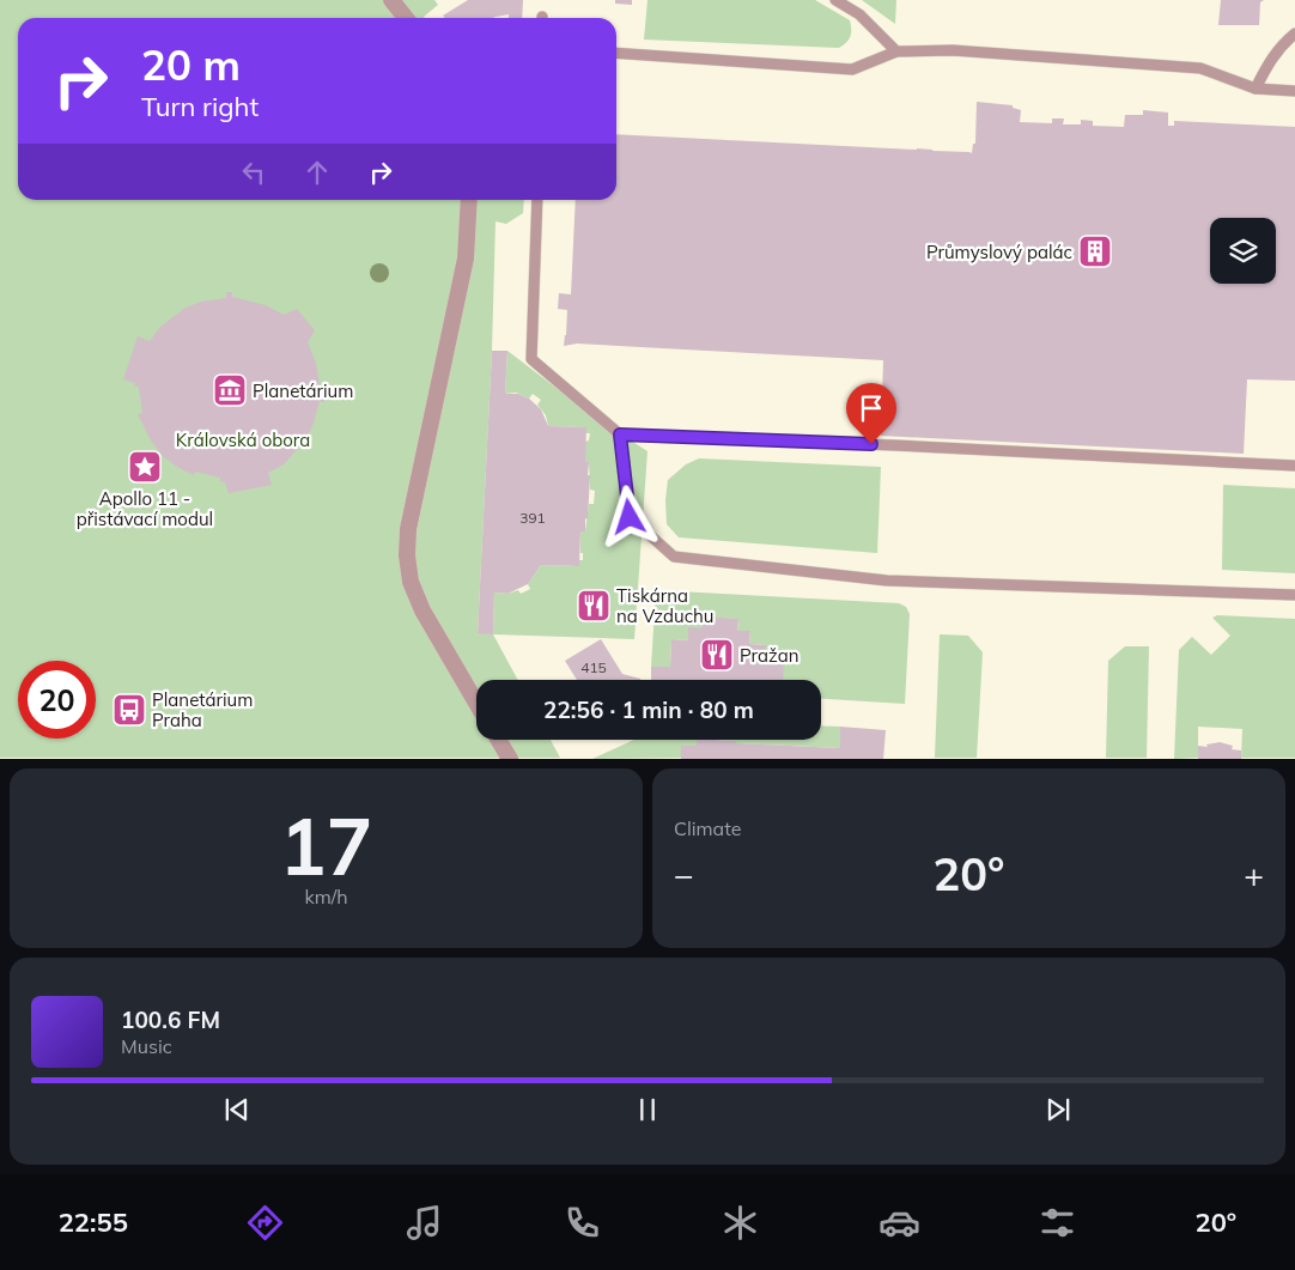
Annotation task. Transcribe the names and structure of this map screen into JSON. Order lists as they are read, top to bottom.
{
  "parks": ["Královská obora"],
  "places": {
    "building": ["Průmyslový palác"],
    "museum": ["Planetárium"],
    "place": ["Apollo 11 - přistávací modul"],
    "restaurant": ["Tiskárna na Vzduchu", "Pražan"],
    "bus stop": ["Planetárium Praha"]
  },
  "house_numbers": ["391", "415"],
  "page": {
    "turn": ["20 m", "Turn right"],
    "limit": "20",
    "trip": "22:56 · 1 min · 80 m",
    "tile": [
      ["17", "km/h"],
      "Climate"
    ],
    "heat": ["−", "20°", "+"],
    "song": ["100.6 FM", "Music"],
    "tabs": ["22:55", "20°"]
  }
}
